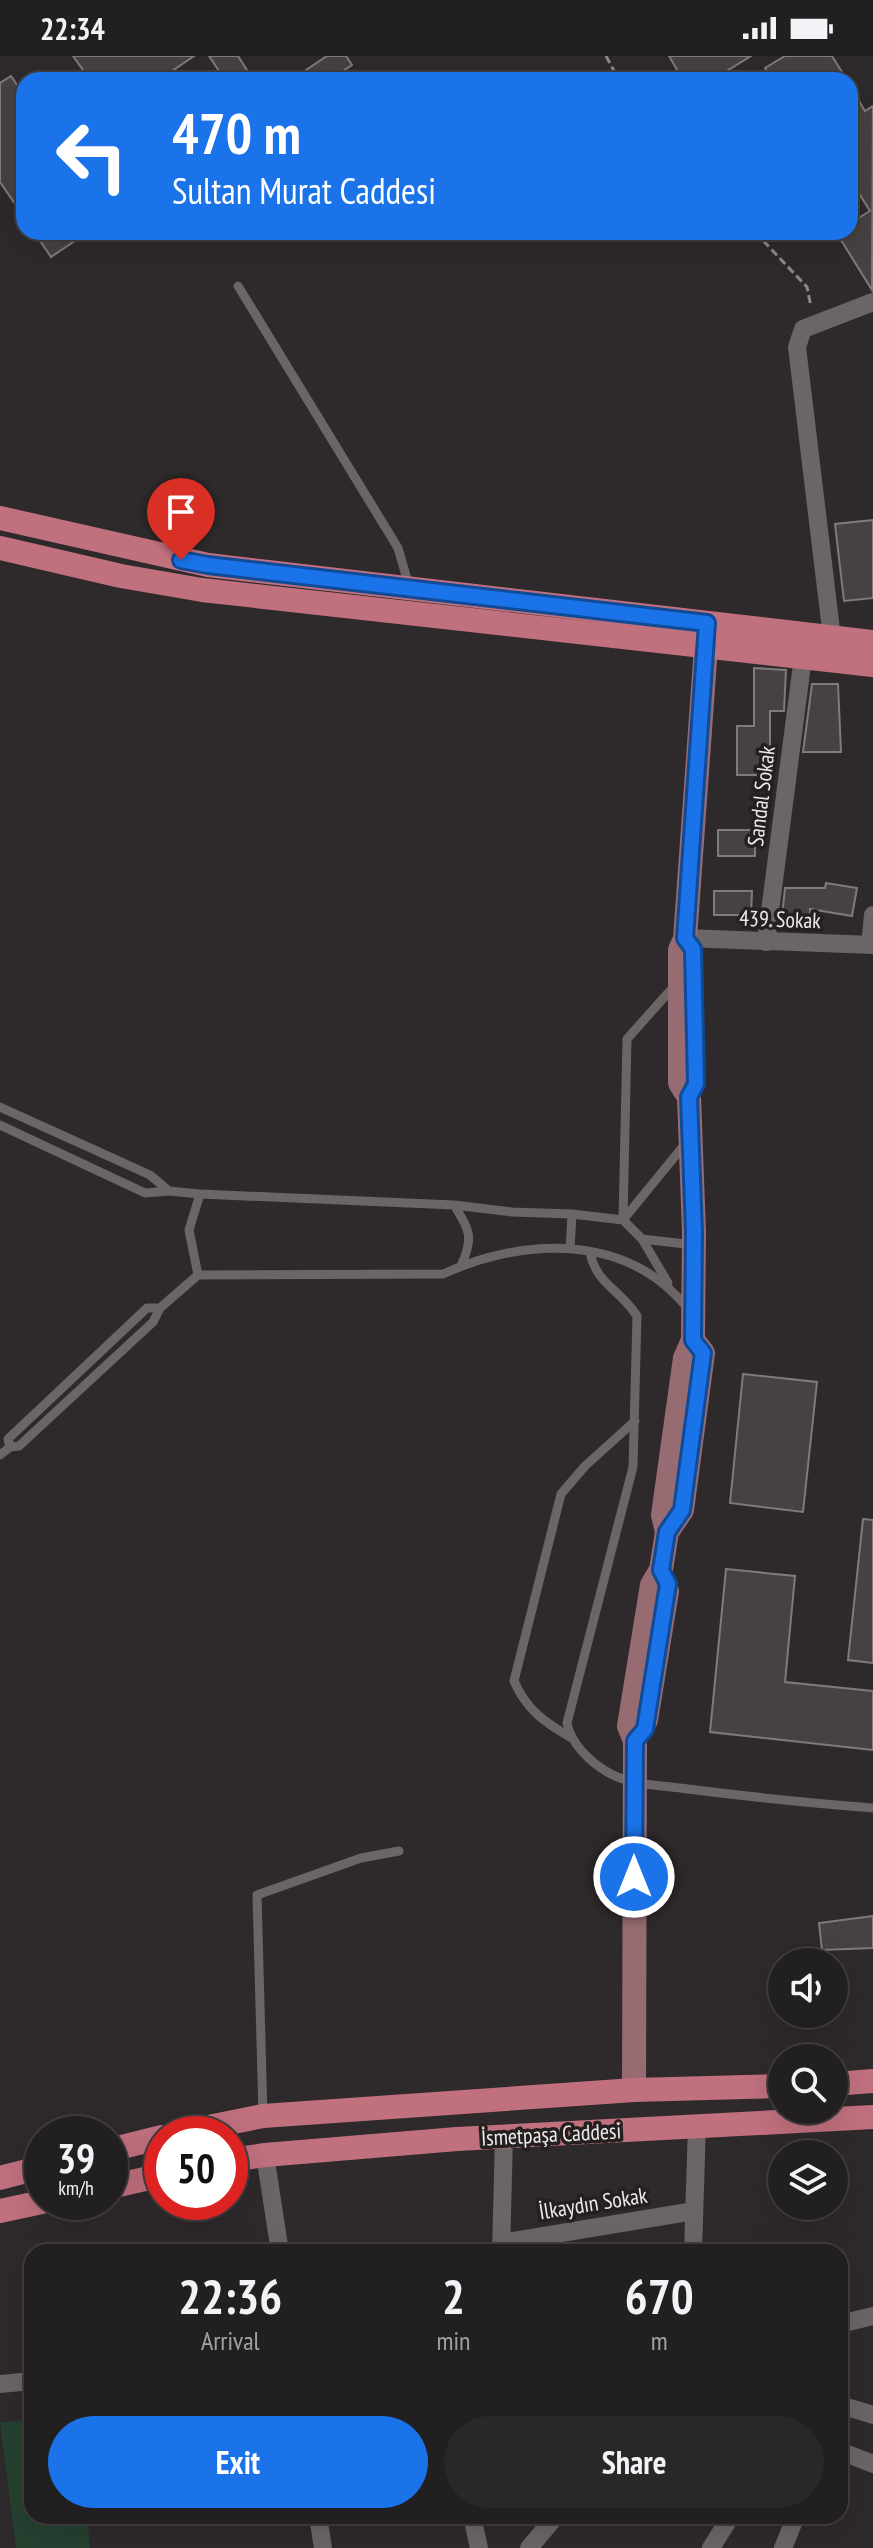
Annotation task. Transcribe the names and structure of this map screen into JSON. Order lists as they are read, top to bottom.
{
  "streets": {
    "main road": ["İsmetpaşa Caddesi"],
    "street": ["Sandal Sokak", "439. Sokak", "İlkaydın Sokak"]
  },
  "crossings": [
    ["Sandal Sokak", "439. Sokak"]
  ],
  "page": {
    "status": "22:34",
    "turn": ["470 m", "Sultan Murat Caddesi"],
    "speed": "39 km/h",
    "limit": "50",
    "eta": [
      "22:36",
      "Arrival",
      "2",
      "min",
      "670",
      "m"
    ],
    "buttons": ["Exit", "Share"]
  }
}
